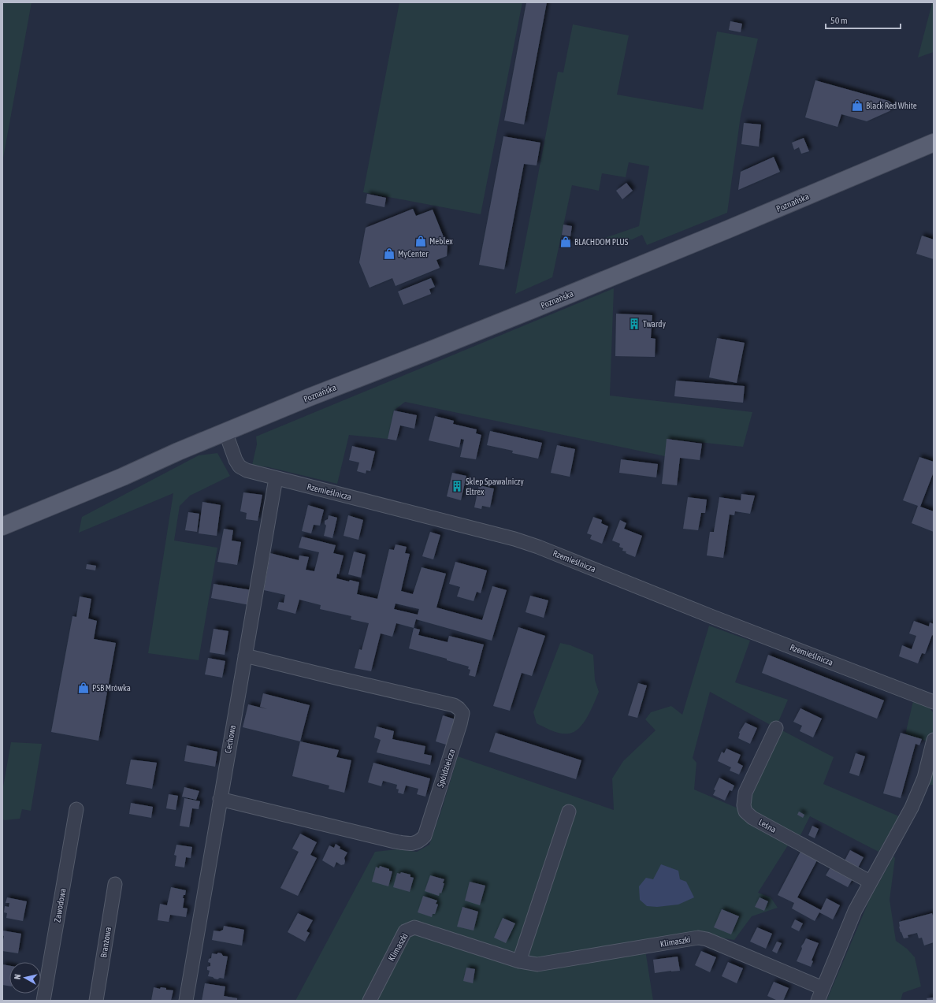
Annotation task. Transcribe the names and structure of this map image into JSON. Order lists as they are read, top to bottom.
{
  "streets": {
    "main road": ["Poznańska"],
    "street": [
      "Rzemieślnicza",
      "Cechowa",
      "Spółdzielcza",
      "Leśna",
      "Zawodowa",
      "Klimaszki",
      "Branżowa"
    ]
  },
  "crossings": [
    ["Poznańska", "Rzemieślnicza"],
    ["Rzemieślnicza", "Cechowa"],
    ["Cechowa", "Spółdzielcza"]
  ],
  "places": {
    "shop": [
      "Black Red White",
      "Meblex",
      "BLACHDOM PLUS",
      "MyCenter",
      "PSB Mrówka"
    ],
    "building": ["Twardy", "Sklep Spawalniczy Eltrex"]
  },
  "scale_bar": "50 m",
  "north": "left"
}
